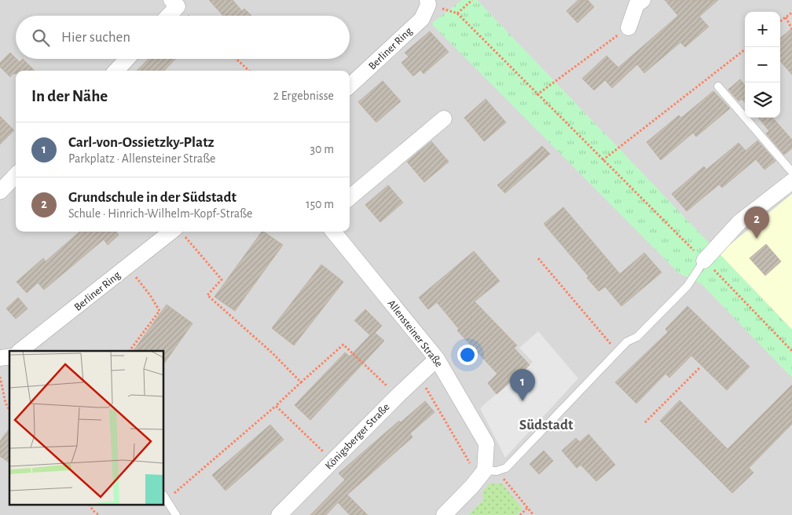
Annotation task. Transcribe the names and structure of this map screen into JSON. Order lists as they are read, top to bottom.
{
  "streets": {
    "street": ["Berliner Ring", "Allensteiner Straße", "Königsberger Straße"]
  },
  "crossings": [
    ["Allensteiner Straße", "Königsberger Straße"]
  ],
  "districts": ["Südstadt"],
  "page": {
    "map_buttons": ["+", "−"],
    "search": "Hier suchen",
    "heading": ["In der Nähe", "2 Ergebnisse"],
    "list": [
      {
        "mark": "1",
        "name": "Carl-von-Ossietzky-Platz",
        "note": "Parkplatz · Allensteiner Straße",
        "value": "30 m"
      },
      {
        "mark": "2",
        "name": "Grundschule in der Südstadt",
        "note": "Schule · Hinrich-Wilhelm-Kopf-Straße",
        "value": "150 m"
      }
    ],
    "pins": ["2", "1"]
  }
}
